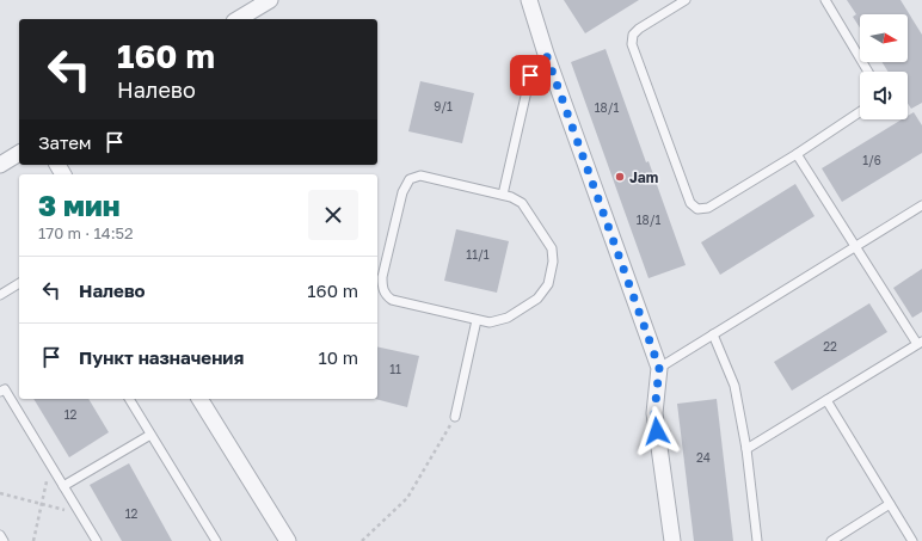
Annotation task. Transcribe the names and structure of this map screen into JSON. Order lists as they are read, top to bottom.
{
  "places": ["Jam"],
  "house_numbers": [
    "9/1",
    "18/1",
    "1/6",
    "18/1",
    "11/1",
    "22",
    "11",
    "12",
    "24",
    "12"
  ],
  "north": "right",
  "page": {
    "turn": ["160 m", "Налево"],
    "then": "Затем",
    "heading": ["3 мин", "170 m · 14:52"],
    "list": [
      {
        "name": "Налево",
        "value": "160 m"
      },
      {
        "name": "Пункт назначения",
        "value": "10 m"
      }
    ]
  }
}
